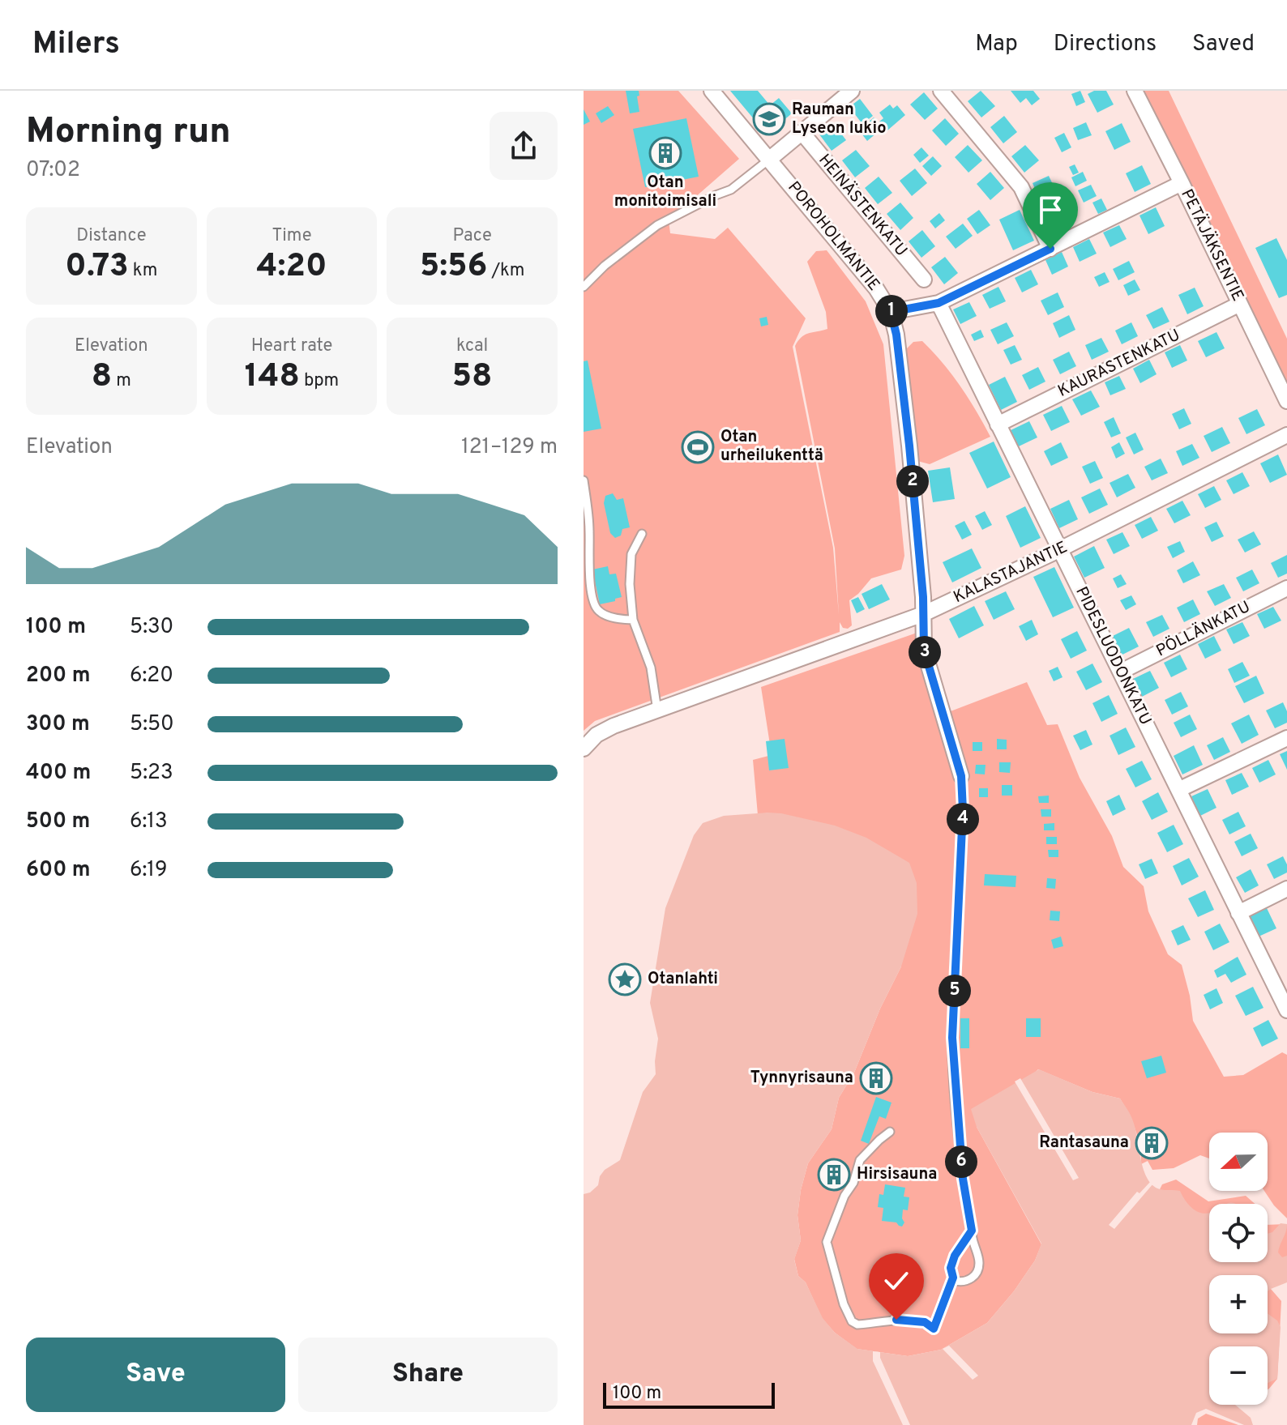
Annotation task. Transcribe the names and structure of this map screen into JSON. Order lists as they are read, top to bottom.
{
  "streets": {
    "street": [
      "HEINÄSTENKATU",
      "POROHOLMANTIE",
      "PETÄJÄKSENTIE",
      "KAURASTENKATU",
      "KALASTAJANTIE",
      "PÖLLÄNKATU",
      "PIDESLUODONKATU"
    ]
  },
  "crossings": [
    ["POROHOLMANTIE", "KALASTAJANTIE"],
    ["PETÄJÄKSENTIE", "KAURASTENKATU"],
    ["KAURASTENKATU", "PIDESLUODONKATU"],
    ["KALASTAJANTIE", "PIDESLUODONKATU"],
    ["PÖLLÄNKATU", "PIDESLUODONKATU"]
  ],
  "places": {
    "school or university": ["Rauman Lyseon lukio"],
    "building": [
      "Otan monitoimisali",
      "Tynnyrisauna",
      "Rantasauna",
      "Hirsisauna"
    ],
    "sports": ["Otan urheilukenttä"],
    "place": ["Otanlahti"]
  },
  "scale_bar": "100 m",
  "north": "left",
  "page": {
    "header": "Milers",
    "nav": ["Map", "Directions", "Saved"],
    "heading": ["Morning run", "07:02"],
    "stats": [
      ["Distance", "0.73 km"],
      ["Time", "4:20"],
      ["Pace", "5:56 /km"],
      ["Elevation", "8 m"],
      ["Heart rate", "148 bpm"],
      ["kcal", "58"]
    ],
    "pins": [
      "1",
      "2",
      "3",
      "4",
      "5",
      "6"
    ],
    "chart": ["Elevation", "121–129 m"],
    "list": [
      {
        "name": "100 m",
        "note": "5:30"
      },
      {
        "name": "200 m",
        "note": "6:20"
      },
      {
        "name": "300 m",
        "note": "5:50"
      },
      {
        "name": "400 m",
        "note": "5:23"
      },
      {
        "name": "500 m",
        "note": "6:13"
      },
      {
        "name": "600 m",
        "note": "6:19"
      }
    ],
    "map_buttons": ["+", "−"],
    "buttons": ["Save", "Share"],
    "scale": "100 m"
  }
}
